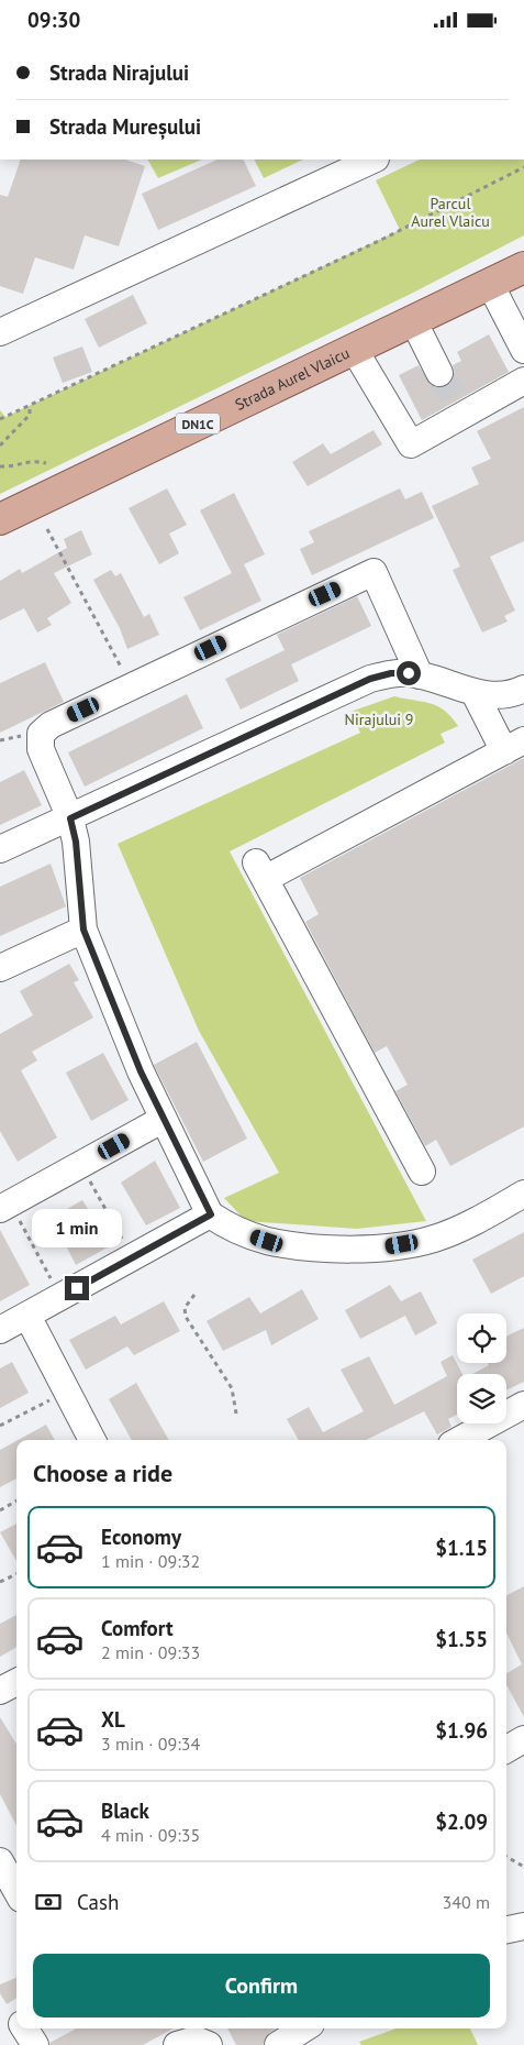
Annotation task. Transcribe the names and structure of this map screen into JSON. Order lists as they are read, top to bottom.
{
  "streets": {
    "main road": ["Strada Aurel Vlaicu", "DN1C"]
  },
  "parks": ["Parcul Aurel Vlaicu", "Nirajului 9"],
  "page": {
    "status": "09:30",
    "banner": ["Strada Nirajului", "Strada Mureșului"],
    "bubble": "1 min",
    "heading": "Choose a ride",
    "list": [
      {
        "name": "Economy",
        "note": "1 min · 09:32",
        "value": "$1.15"
      },
      {
        "name": "Comfort",
        "note": "2 min · 09:33",
        "value": "$1.55"
      },
      {
        "name": "XL",
        "note": "3 min · 09:34",
        "value": "$1.96"
      },
      {
        "name": "Black",
        "note": "4 min · 09:35",
        "value": "$2.09"
      }
    ],
    "pay": ["Cash", "340 m"],
    "buttons": "Confirm"
  }
}
